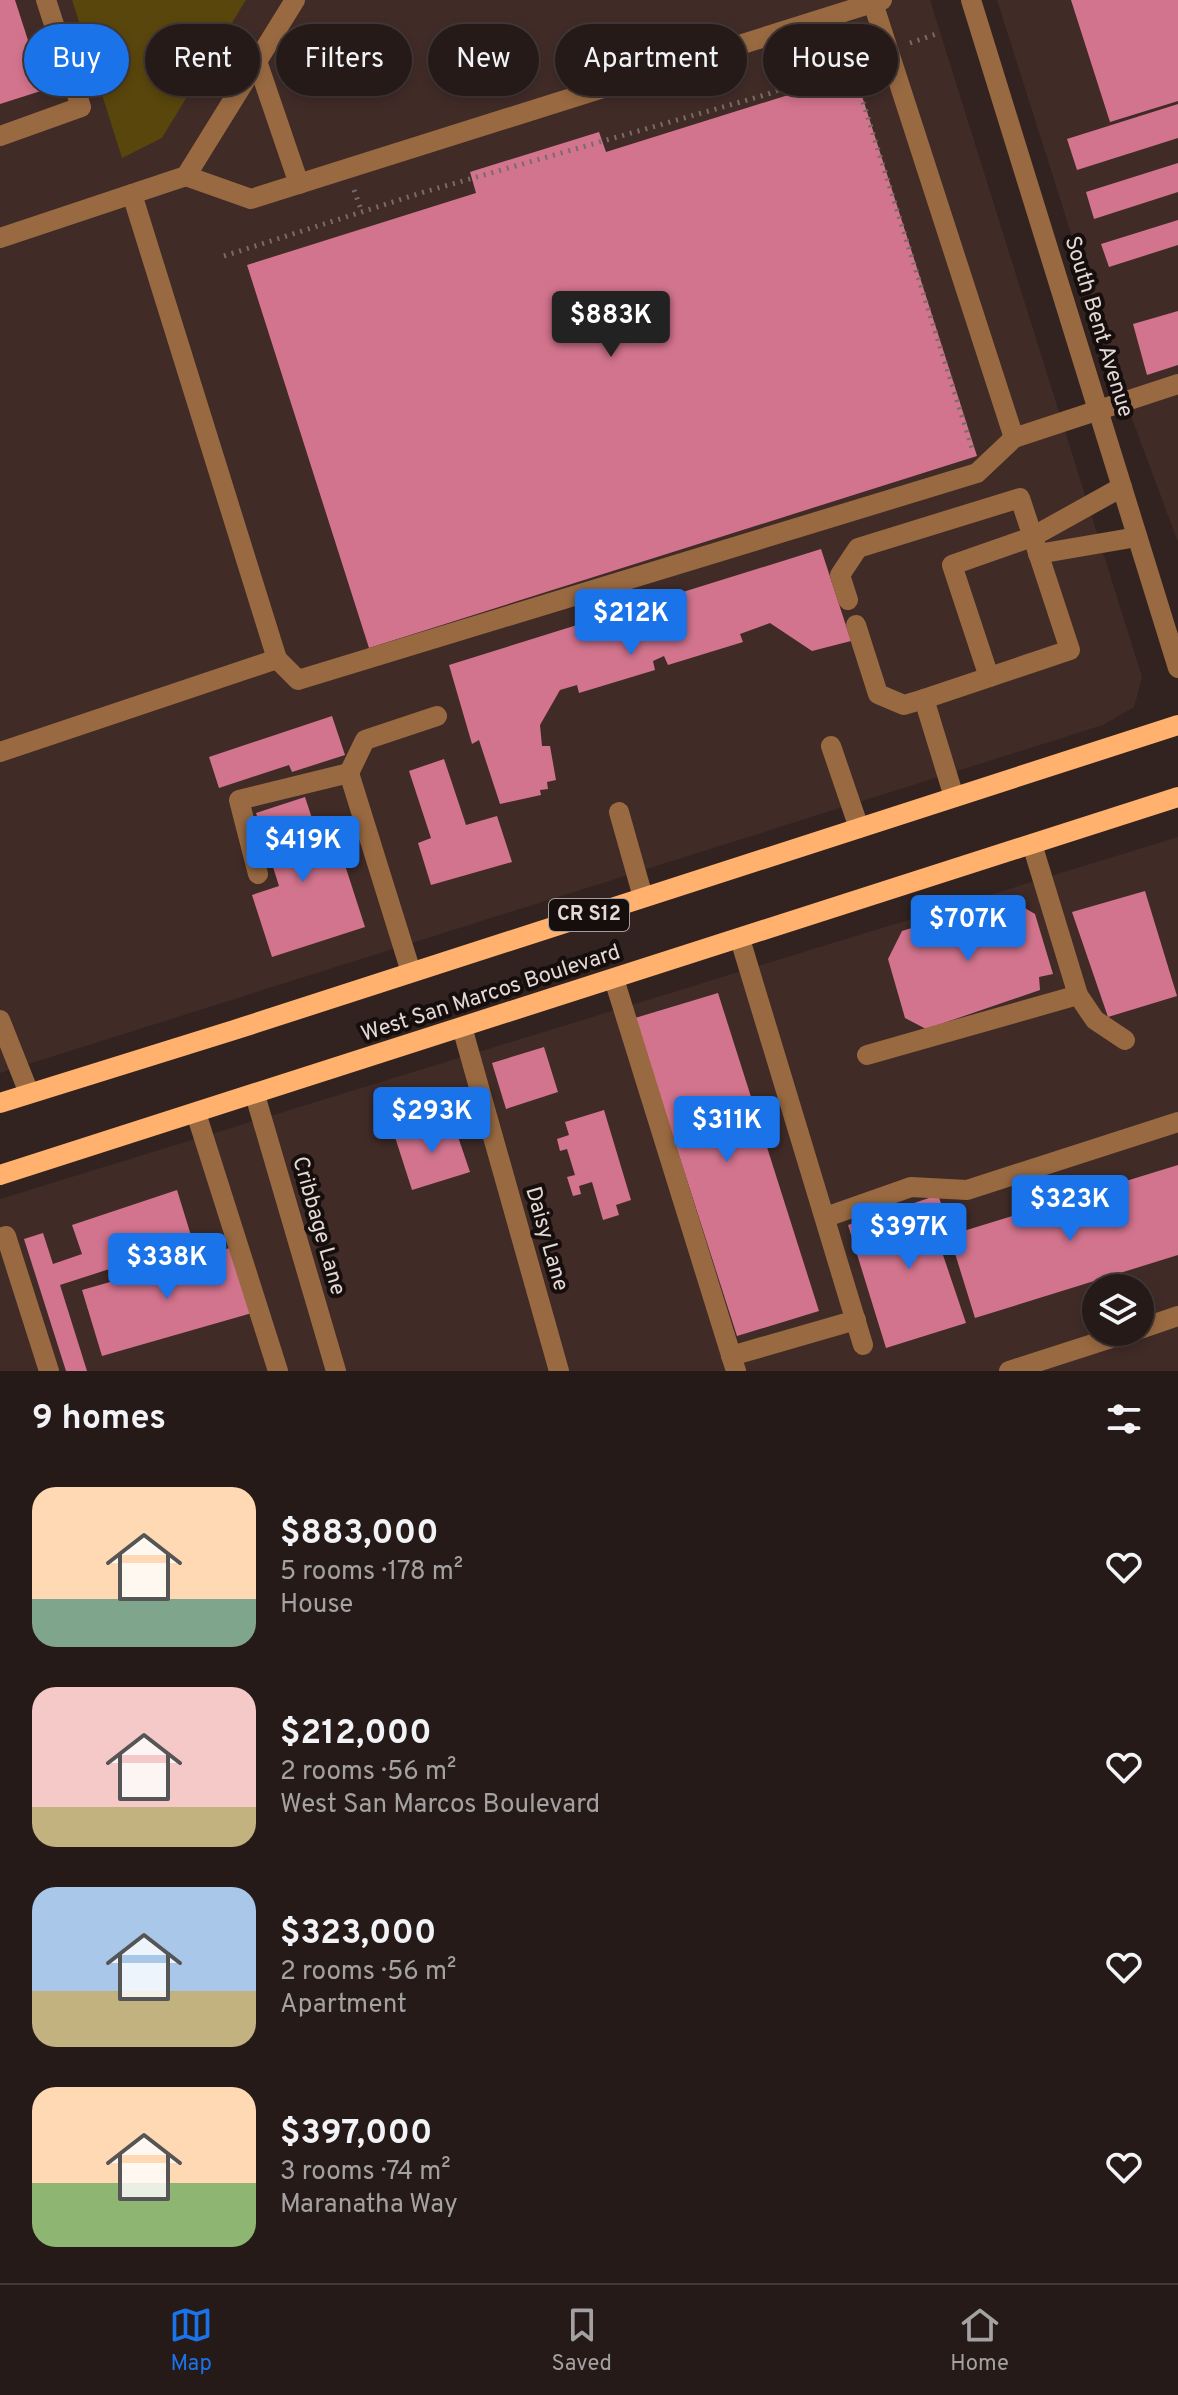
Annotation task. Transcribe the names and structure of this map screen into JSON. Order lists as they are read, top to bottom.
{
  "streets": {
    "main road": ["CR S12", "West San Marcos Boulevard"],
    "street": ["South Bent Avenue", "Cribbage Lane", "Daisy Lane"]
  },
  "crossings": [
    ["West San Marcos Boulevard", "Cribbage Lane"],
    ["West San Marcos Boulevard", "Daisy Lane"]
  ],
  "page": {
    "chip": [
      "Buy",
      "Rent",
      "Filters",
      "New",
      "Apartment",
      "House"
    ],
    "price": [
      "$883K",
      "$212K",
      "$419K",
      "$707K",
      "$293K",
      "$311K",
      "$323K",
      "$397K",
      "$338K"
    ],
    "heading": "9 homes",
    "list": [
      {
        "name": "$883,000",
        "note": "5 rooms · 178 m² · House"
      },
      {
        "name": "$212,000",
        "note": "2 rooms · 56 m² · West San Marcos Boulevard"
      },
      {
        "name": "$323,000",
        "note": "2 rooms · 56 m² · Apartment"
      },
      {
        "name": "$397,000",
        "note": "3 rooms · 74 m² · Maranatha Way"
      }
    ],
    "tabs": ["Map", "Saved", "Home"]
  }
}
